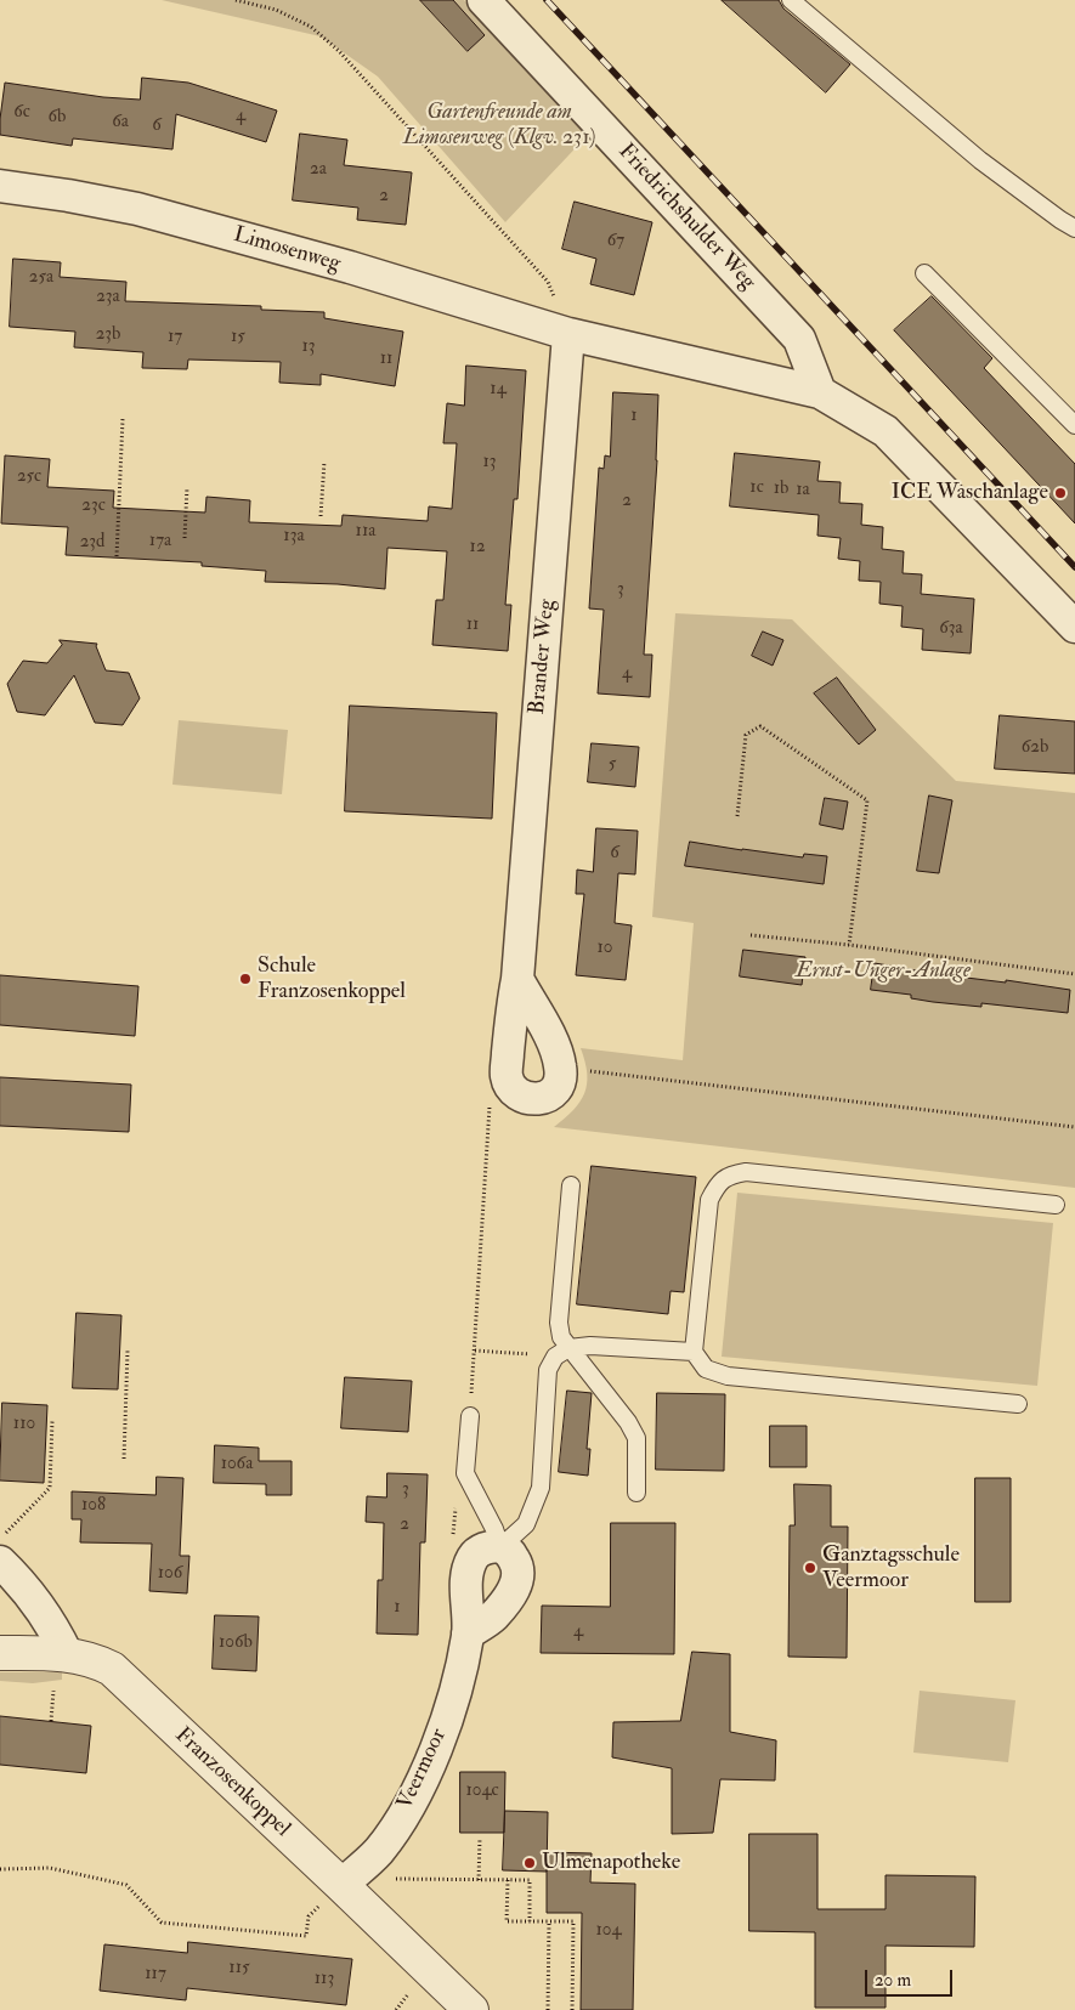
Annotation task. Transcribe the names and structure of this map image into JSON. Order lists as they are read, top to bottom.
{
  "streets": {
    "street": [
      "Friedrichshulder Weg",
      "Limosenweg",
      "Brander Weg",
      "Veermoor",
      "Franzosenkoppel"
    ]
  },
  "crossings": [
    ["Limosenweg", "Brander Weg"],
    ["Veermoor", "Franzosenkoppel"]
  ],
  "parks": ["Gartenfreunde am Limosenweg (Klgv. 231)", "Ernst-Unger-Anlage"],
  "places": [
    "ICE Waschanlage",
    "Schule Franzosenkoppel",
    "Ganztagsschule Veermoor",
    "Ulmenapotheke"
  ],
  "house_numbers": [
    "6c",
    "4",
    "6b",
    "6a",
    "6",
    "2a",
    "2",
    "67",
    "25a",
    "23a",
    "23b",
    "17",
    "15",
    "13",
    "11",
    "14",
    "1",
    "13",
    "25c",
    "1c",
    "1b",
    "1a",
    "2",
    "23c",
    "11a",
    "13a",
    "17a",
    "23d",
    "12",
    "3",
    "11",
    "63a",
    "4",
    "62b",
    "5",
    "6",
    "10",
    "110",
    "106a",
    "3",
    "108",
    "2",
    "106",
    "1",
    "4",
    "106b",
    "104c",
    "104",
    "115",
    "117",
    "113"
  ],
  "scale_bar": "20 m"
}
